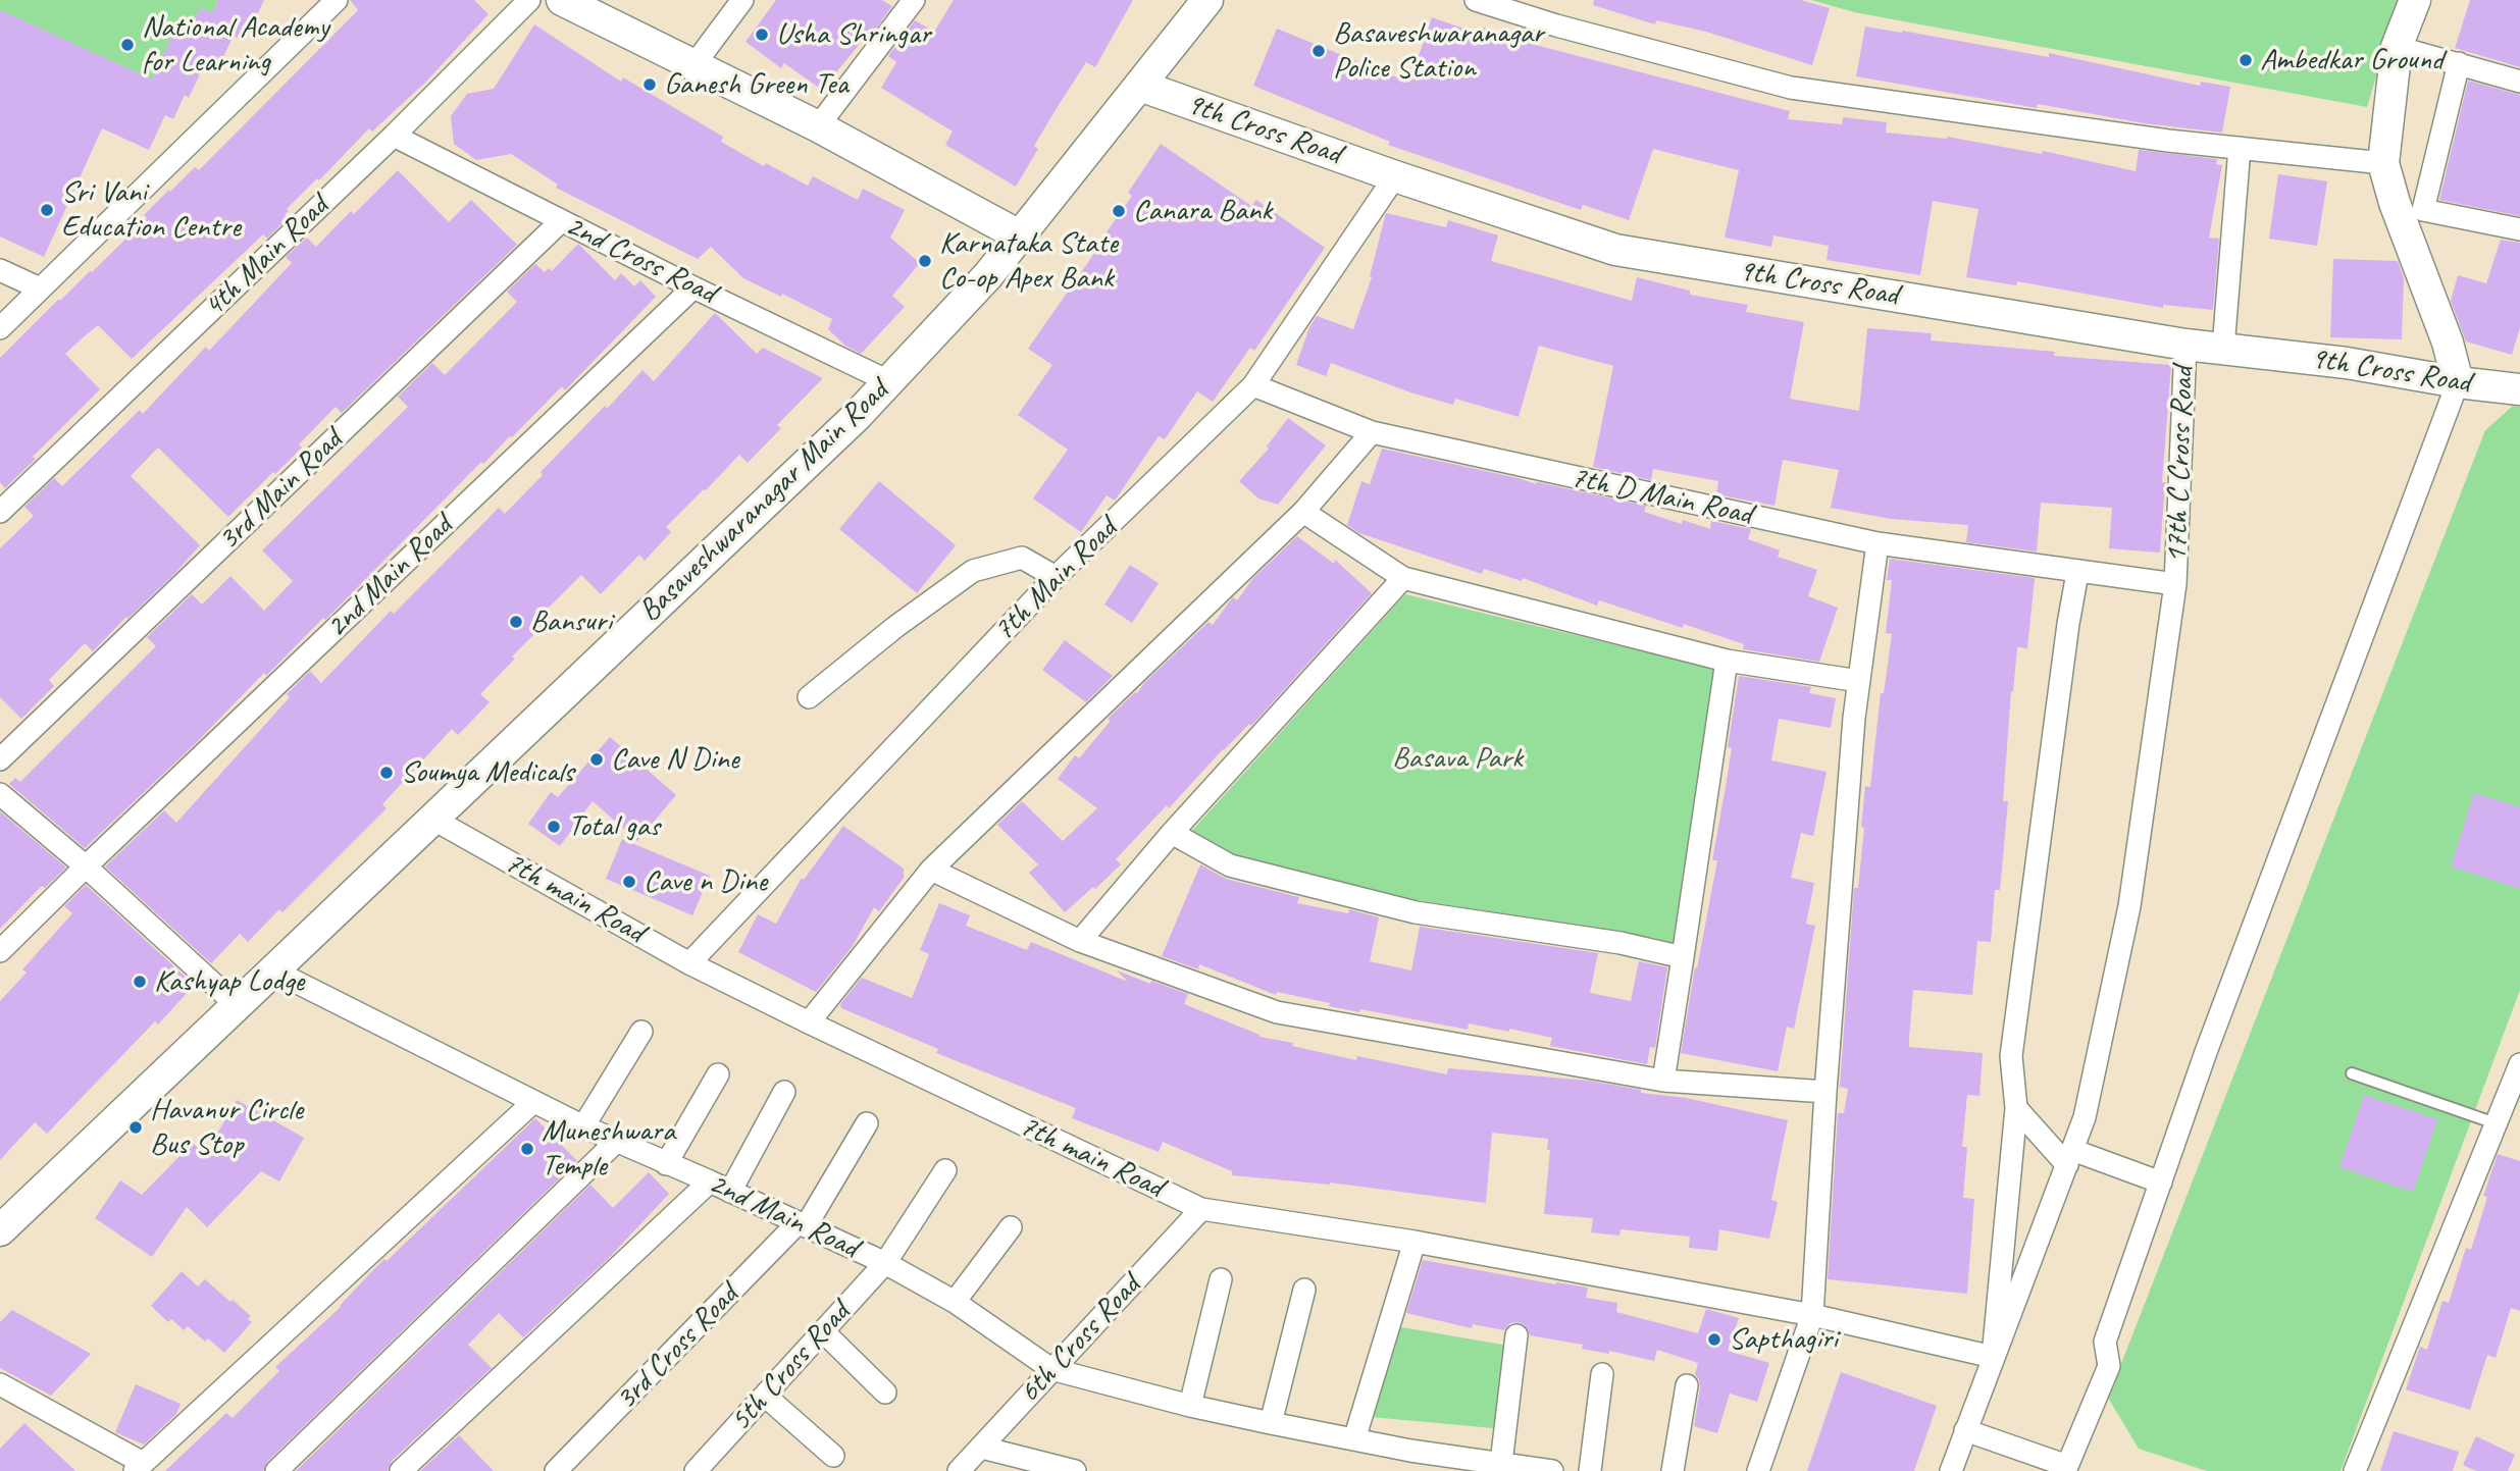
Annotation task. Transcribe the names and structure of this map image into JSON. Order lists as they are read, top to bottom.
{
  "streets": {
    "street": [
      "9th Cross Road",
      "4th Main Road",
      "2nd Cross Road",
      "17th C Cross Road",
      "3rd Main Road",
      "7th D Main Road",
      "Basaveshwaranagar Main Road",
      "2nd Main Road",
      "7th Main Road",
      "7th main Road",
      "6th Cross Road",
      "3rd Cross Road",
      "5th Cross Road"
    ]
  },
  "crossings": [
    ["9th Cross Road", "17th C Cross Road"],
    ["9th Cross Road", "Basaveshwaranagar Main Road"],
    ["9th Cross Road", "7th Main Road"],
    ["4th Main Road", "2nd Cross Road"],
    ["2nd Cross Road", "3rd Main Road"],
    ["2nd Cross Road", "Basaveshwaranagar Main Road"],
    ["2nd Cross Road", "2nd Main Road"],
    ["17th C Cross Road", "7th D Main Road"],
    ["17th C Cross Road", "7th main Road"],
    ["7th D Main Road", "7th Main Road"],
    ["Basaveshwaranagar Main Road", "2nd Main Road"],
    ["Basaveshwaranagar Main Road", "7th main Road"],
    ["2nd Main Road", "6th Cross Road"],
    ["2nd Main Road", "3rd Cross Road"],
    ["2nd Main Road", "5th Cross Road"],
    ["7th Main Road", "7th main Road"],
    ["7th main Road", "6th Cross Road"]
  ],
  "parks": ["Basava Park"],
  "places": [
    "Usha Shringar",
    "National Academy for Learning",
    "Basaveshwaranagar Police Station",
    "Ambedkar Ground",
    "Ganesh Green Tea",
    "Sri Vani Education Centre",
    "Canara Bank",
    "Karnataka State Co-op Apex Bank",
    "Bansuri",
    "Cave N Dine",
    "Soumya Medicals",
    "Total gas",
    "Cave n Dine",
    "Kashyap Lodge",
    "Havanur Circle Bus Stop",
    "Muneshwara Temple",
    "Sapthagiri"
  ]
}
